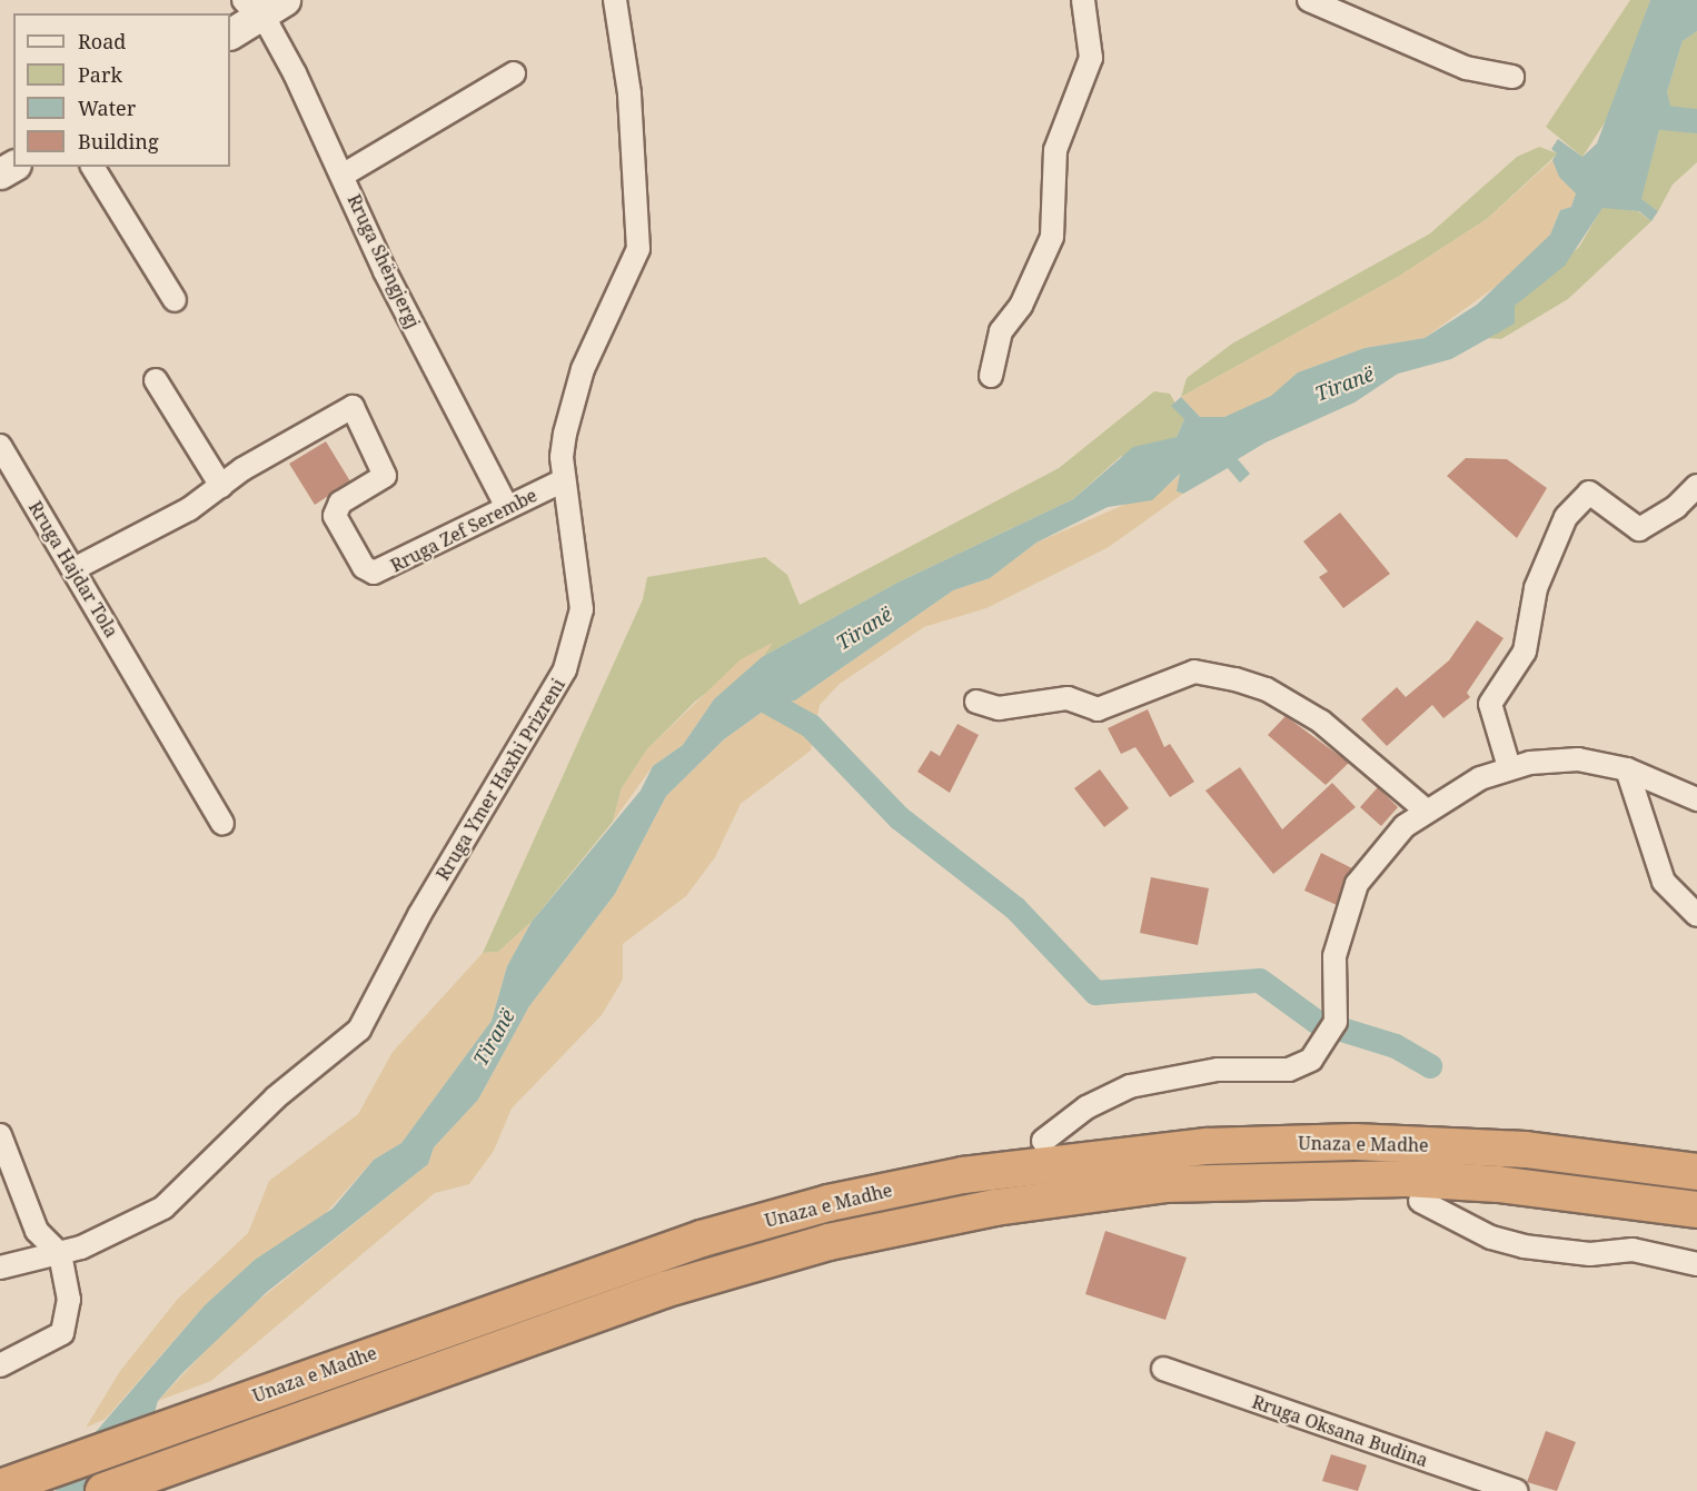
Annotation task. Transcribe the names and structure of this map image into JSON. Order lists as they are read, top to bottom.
{
  "streets": {
    "highway": ["Unaza e Madhe"],
    "street": [
      "Rruga Shëngjergj",
      "Rruga Zef Serembe",
      "Rruga Hajdar Tola",
      "Rruga Ymer Haxhi Prizreni",
      "Rruga Oksana Budina"
    ]
  },
  "crossings": [
    ["Rruga Shëngjergj", "Rruga Zef Serembe"],
    ["Rruga Zef Serembe", "Rruga Ymer Haxhi Prizreni"]
  ],
  "water": ["Tiranë"],
  "legend": [
    "Road",
    "Park",
    "Water",
    "Building"
  ]
}
